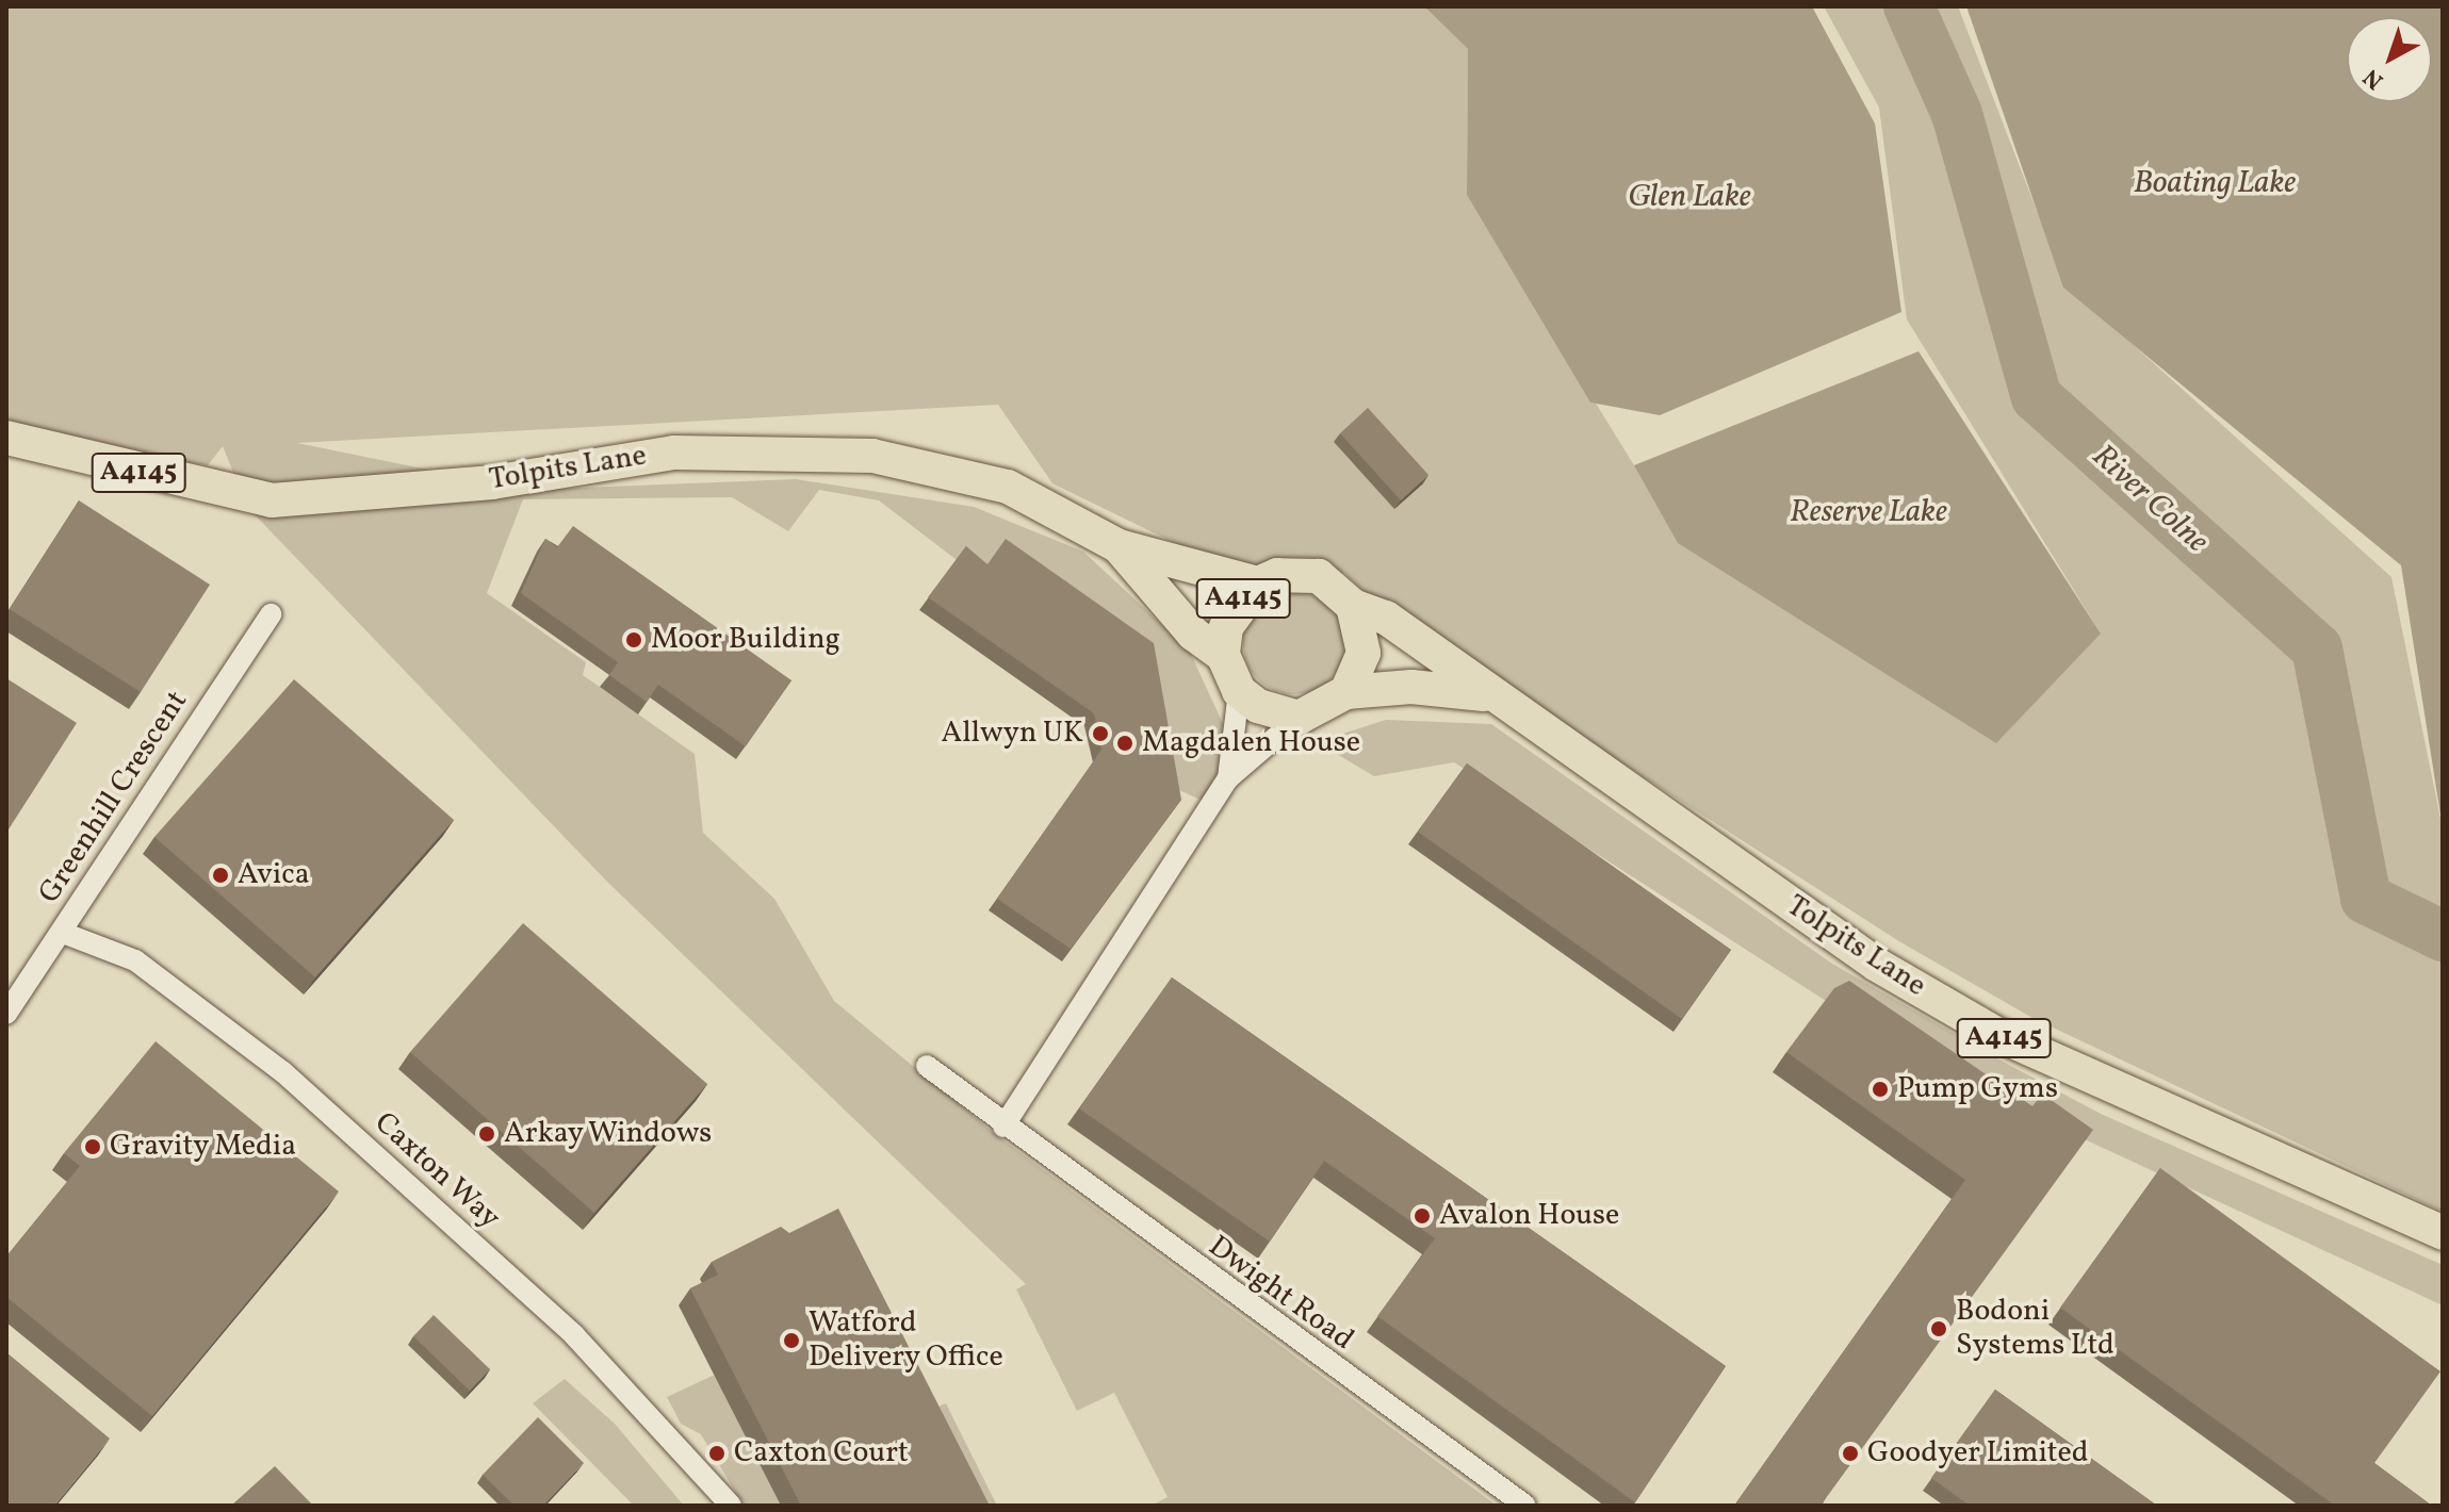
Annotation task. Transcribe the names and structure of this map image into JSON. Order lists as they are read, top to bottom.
{
  "streets": {
    "main road": ["Tolpits Lane", "A4145"],
    "street": ["Greenhill Crescent", "Caxton Way", "Dwight Road"]
  },
  "crossings": [
    ["Tolpits Lane", "A4145"],
    ["Greenhill Crescent", "Caxton Way"]
  ],
  "water": [
    "Boating Lake",
    "Glen Lake",
    "River Colne",
    "Reserve Lake"
  ],
  "places": [
    "Moor Building",
    "Allwyn UK",
    "Magdalen House",
    "Avica",
    "Pump Gyms",
    "Arkay Windows",
    "Gravity Media",
    "Avalon House",
    "Bodoni Systems Ltd",
    "Watford Delivery Office",
    "Caxton Court",
    "Goodyer Limited"
  ],
  "north": "bottom left"
}
